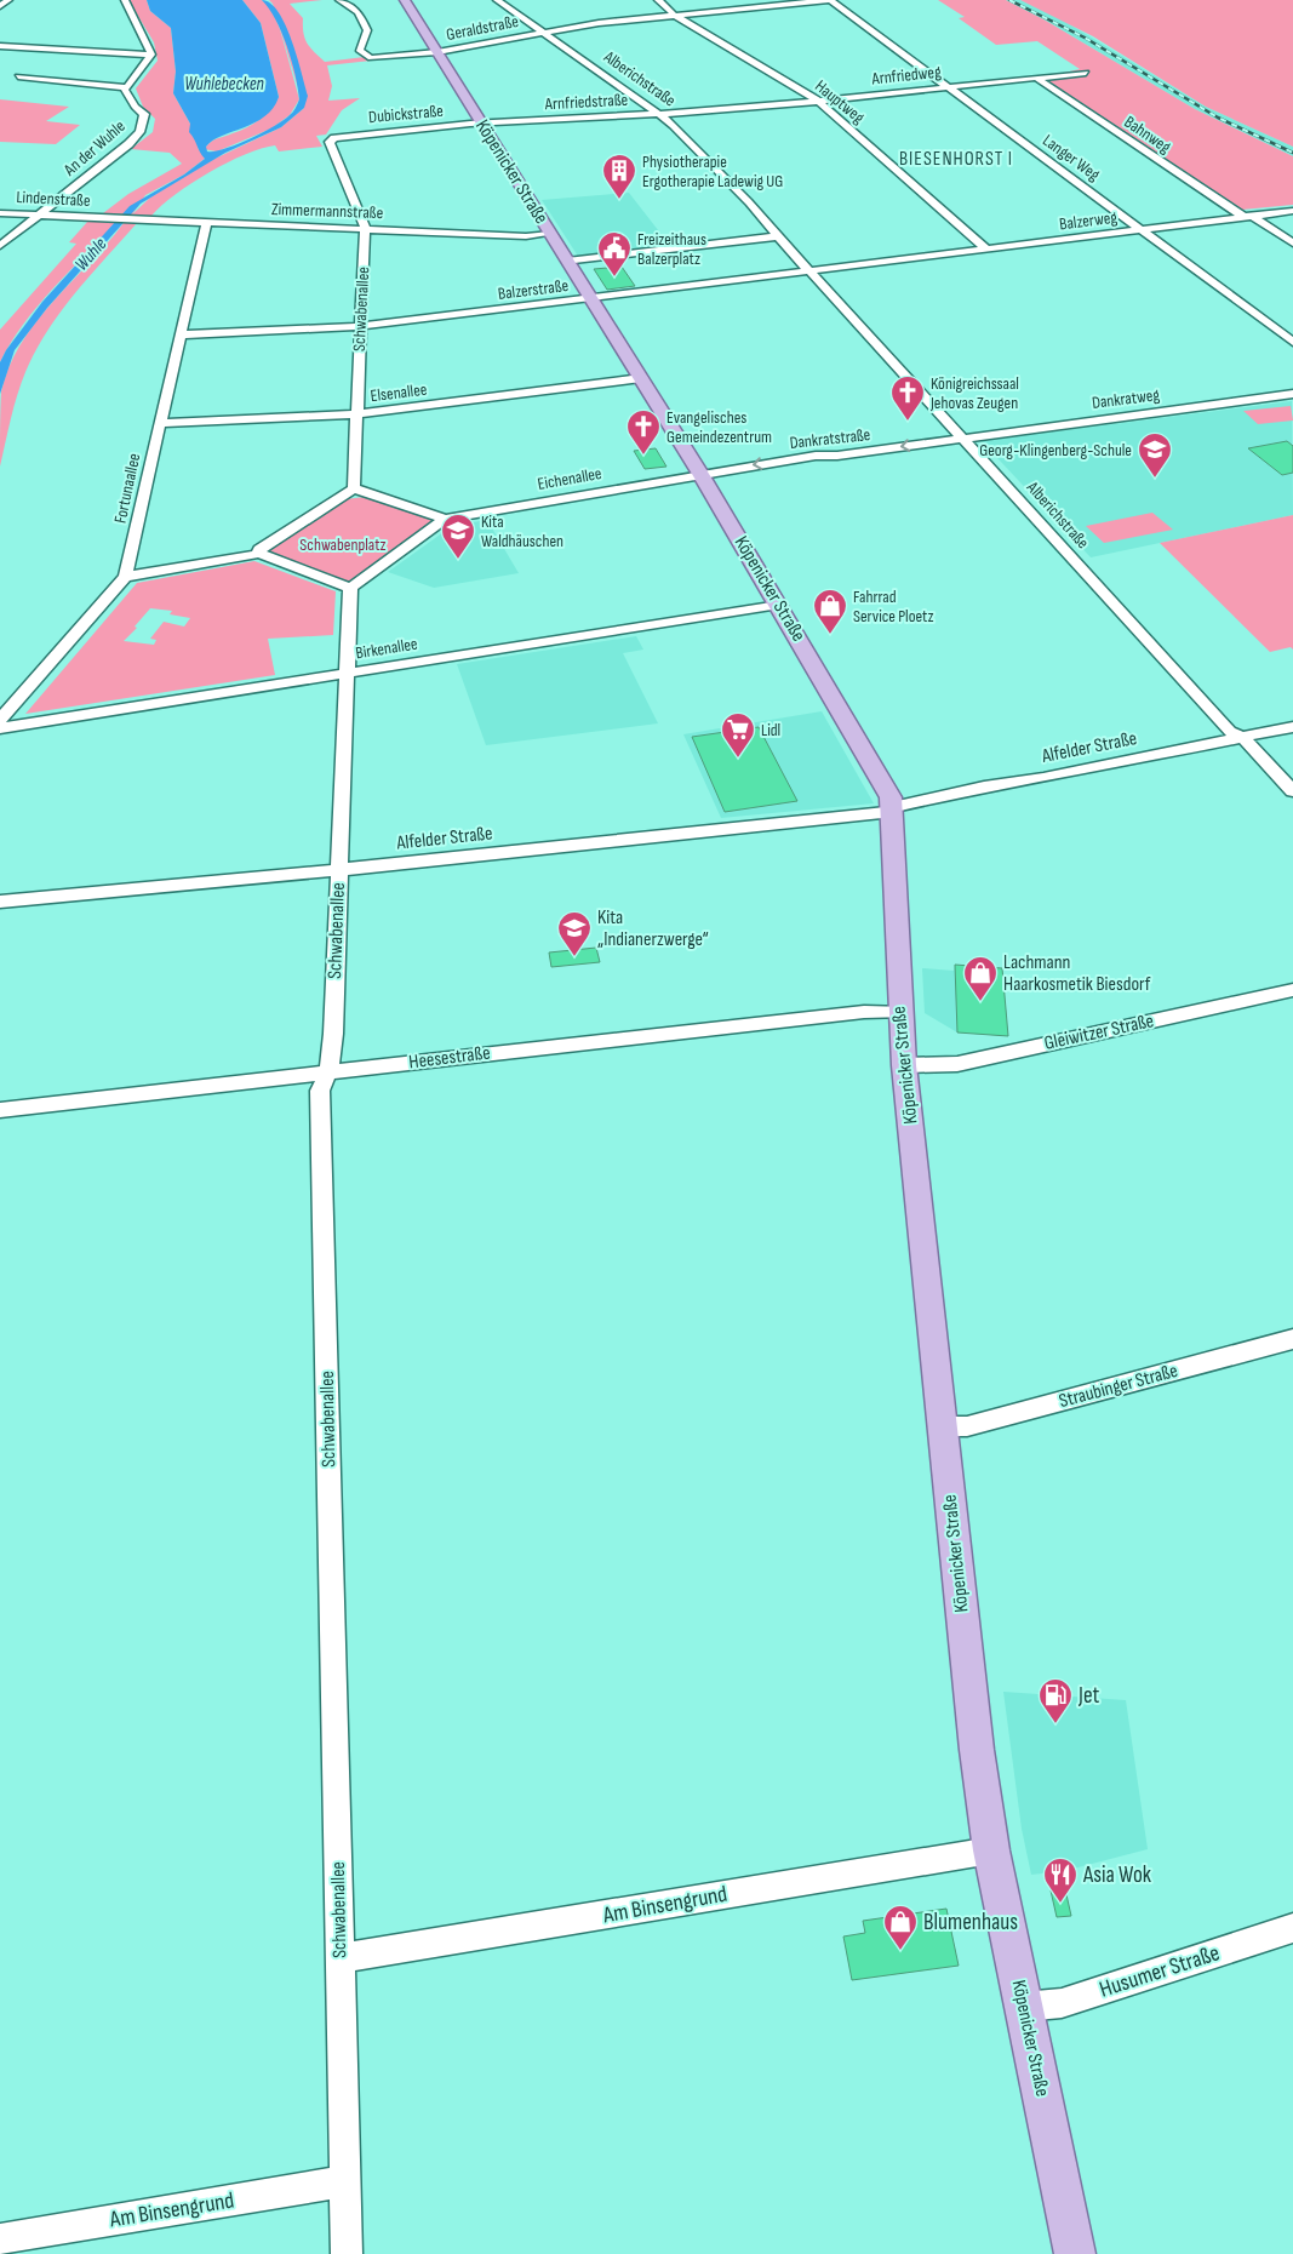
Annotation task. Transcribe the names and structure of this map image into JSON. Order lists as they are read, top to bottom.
{
  "streets": {
    "main road": ["Köpenicker Straße"],
    "street": [
      "Geraldstraße",
      "Arnfriedweg",
      "Alberichstraße",
      "Arnfriedstraße",
      "Hauptweg",
      "Dubickstraße",
      "Bahnweg",
      "An der Wuhle",
      "Langer Weg",
      "Lindenstraße",
      "Zimmermannstraße",
      "Balzerweg",
      "Balzerstraße",
      "Schwabenallee",
      "Elsenallee",
      "Dankratweg",
      "Dankratstraße",
      "Eichenallee",
      "Fortunaallee",
      "Birkenallee",
      "Alfelder Straße",
      "Gleiwitzer Straße",
      "Heesestraße",
      "Straubinger Straße",
      "Am Binsengrund",
      "Husumer Straße"
    ]
  },
  "crossings": [
    ["Geraldstraße", "Alberichstraße"],
    ["Geraldstraße", "Hauptweg"],
    ["Geraldstraße", "Langer Weg"],
    ["Geraldstraße", "Köpenicker Straße"],
    ["Arnfriedweg", "Arnfriedstraße"],
    ["Arnfriedweg", "Hauptweg"],
    ["Arnfriedweg", "Bahnweg"],
    ["Arnfriedweg", "Langer Weg"],
    ["Alberichstraße", "Arnfriedstraße"],
    ["Alberichstraße", "Balzerstraße"],
    ["Alberichstraße", "Dankratweg"],
    ["Alberichstraße", "Dankratstraße"],
    ["Alberichstraße", "Alfelder Straße"],
    ["Arnfriedstraße", "Dubickstraße"],
    ["Arnfriedstraße", "Köpenicker Straße"],
    ["Hauptweg", "Balzerweg"],
    ["Dubickstraße", "Köpenicker Straße"],
    ["Dubickstraße", "Schwabenallee"],
    ["Bahnweg", "Balzerweg"],
    ["An der Wuhle", "Lindenstraße"],
    ["Langer Weg", "Balzerweg"],
    ["Köpenicker Straße", "Zimmermannstraße"],
    ["Köpenicker Straße", "Balzerstraße"],
    ["Köpenicker Straße", "Elsenallee"],
    ["Köpenicker Straße", "Dankratstraße"],
    ["Köpenicker Straße", "Eichenallee"],
    ["Köpenicker Straße", "Birkenallee"],
    ["Köpenicker Straße", "Alfelder Straße"],
    ["Köpenicker Straße", "Gleiwitzer Straße"],
    ["Köpenicker Straße", "Heesestraße"],
    ["Köpenicker Straße", "Straubinger Straße"],
    ["Köpenicker Straße", "Am Binsengrund"],
    ["Köpenicker Straße", "Husumer Straße"],
    ["Lindenstraße", "Zimmermannstraße"],
    ["Zimmermannstraße", "Schwabenallee"],
    ["Zimmermannstraße", "Fortunaallee"],
    ["Balzerweg", "Balzerstraße"],
    ["Balzerstraße", "Schwabenallee"],
    ["Balzerstraße", "Fortunaallee"],
    ["Schwabenallee", "Elsenallee"],
    ["Schwabenallee", "Birkenallee"],
    ["Schwabenallee", "Alfelder Straße"],
    ["Schwabenallee", "Heesestraße"],
    ["Schwabenallee", "Am Binsengrund"],
    ["Elsenallee", "Fortunaallee"],
    ["Dankratweg", "Dankratstraße"],
    ["Dankratstraße", "Eichenallee"]
  ],
  "one_way": ["Dankratstraße"],
  "districts": ["BIESENHORST I"],
  "water": ["Wuhlebecken", "Wuhle"],
  "parks": ["Schwabenplatz"],
  "places": {
    "building": ["Physiotherapie Ergotherapie Ladewig UG"],
    "public building": ["Freizeithaus Balzerplatz"],
    "church": ["Königreichssaal Jehovas Zeugen", "Evangelisches Gemeindezentrum"],
    "school or university": ["Georg-Klingenberg-Schule", "Kita Waldhäuschen", "Kita „Indianerzwerge“"],
    "shop": ["Fahrrad Service Ploetz", "Lachmann Haarkosmetik Biesdorf", "Blumenhaus"],
    "supermarket": ["Lidl"],
    "fuel station": ["Jet"],
    "restaurant": ["Asia Wok"]
  }
}
